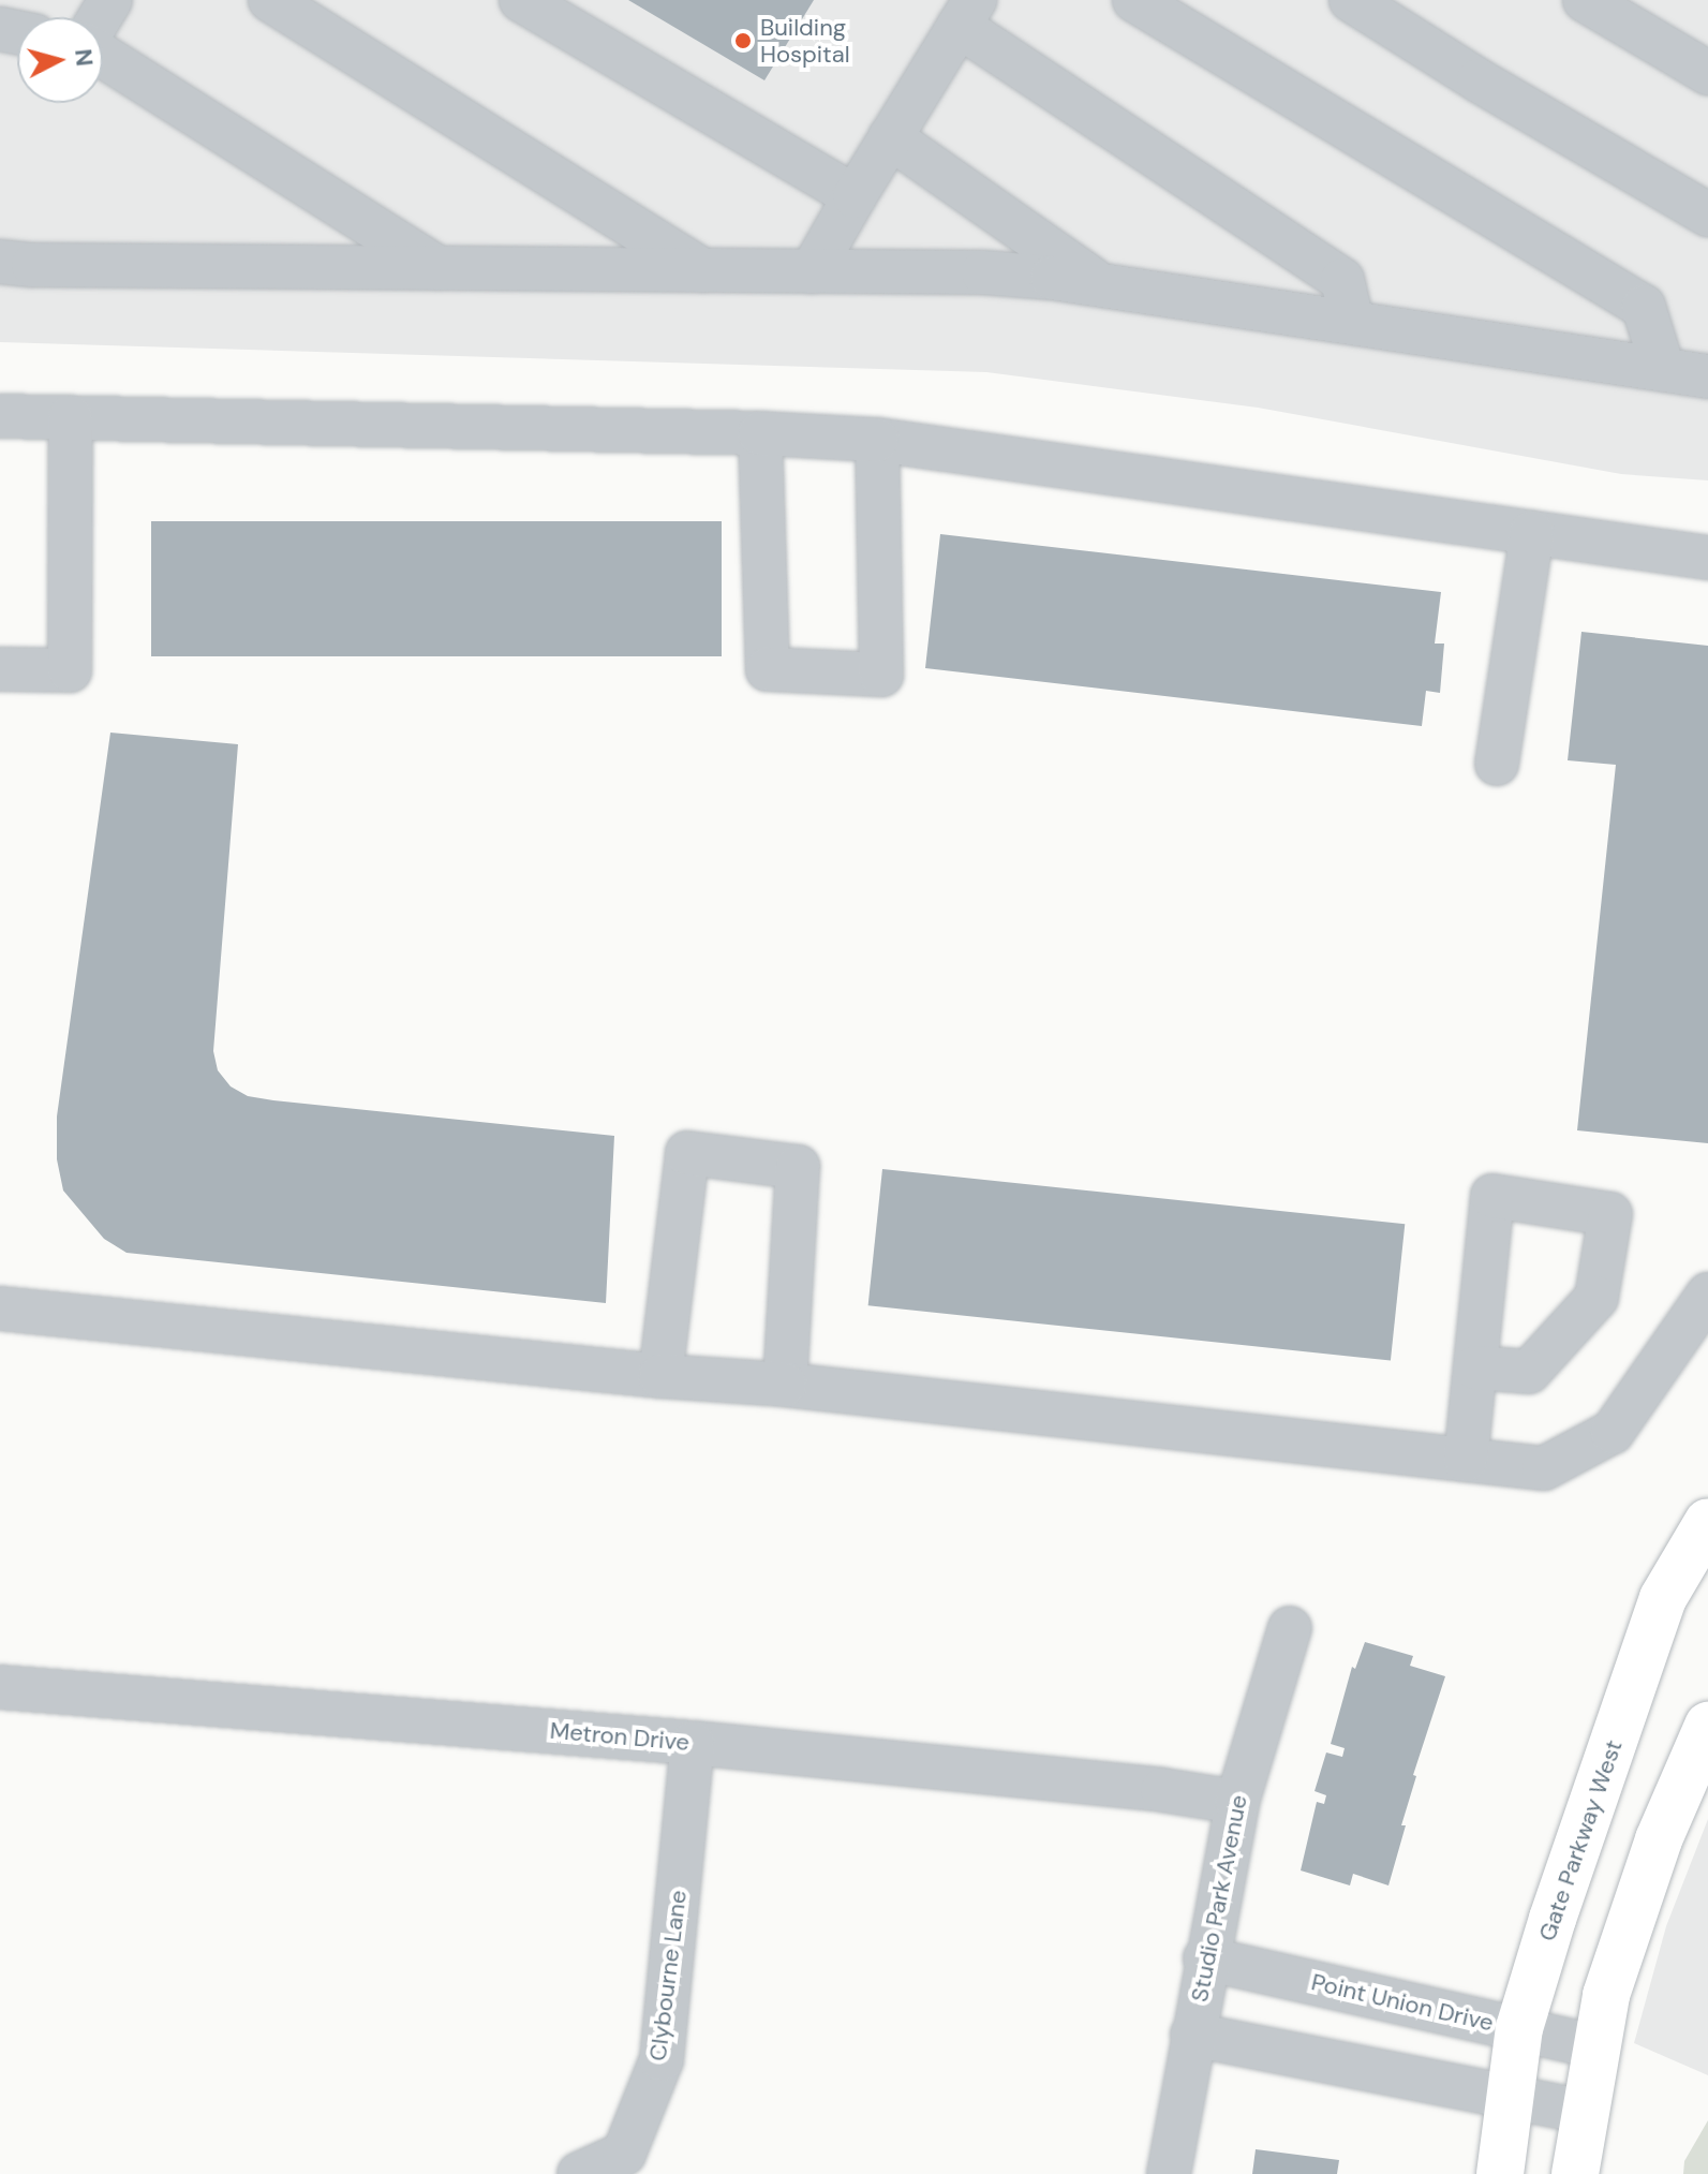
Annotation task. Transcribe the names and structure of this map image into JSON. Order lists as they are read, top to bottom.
{
  "streets": {
    "main road": ["Gate Parkway West"],
    "street": [
      "Metron Drive",
      "Studio Park Avenue",
      "Clybourne Lane",
      "Point Union Drive"
    ]
  },
  "crossings": [
    ["Metron Drive", "Studio Park Avenue"],
    ["Metron Drive", "Clybourne Lane"],
    ["Gate Parkway West", "Point Union Drive"],
    ["Studio Park Avenue", "Point Union Drive"]
  ],
  "places": ["Building Hospital"],
  "north": "right"
}
